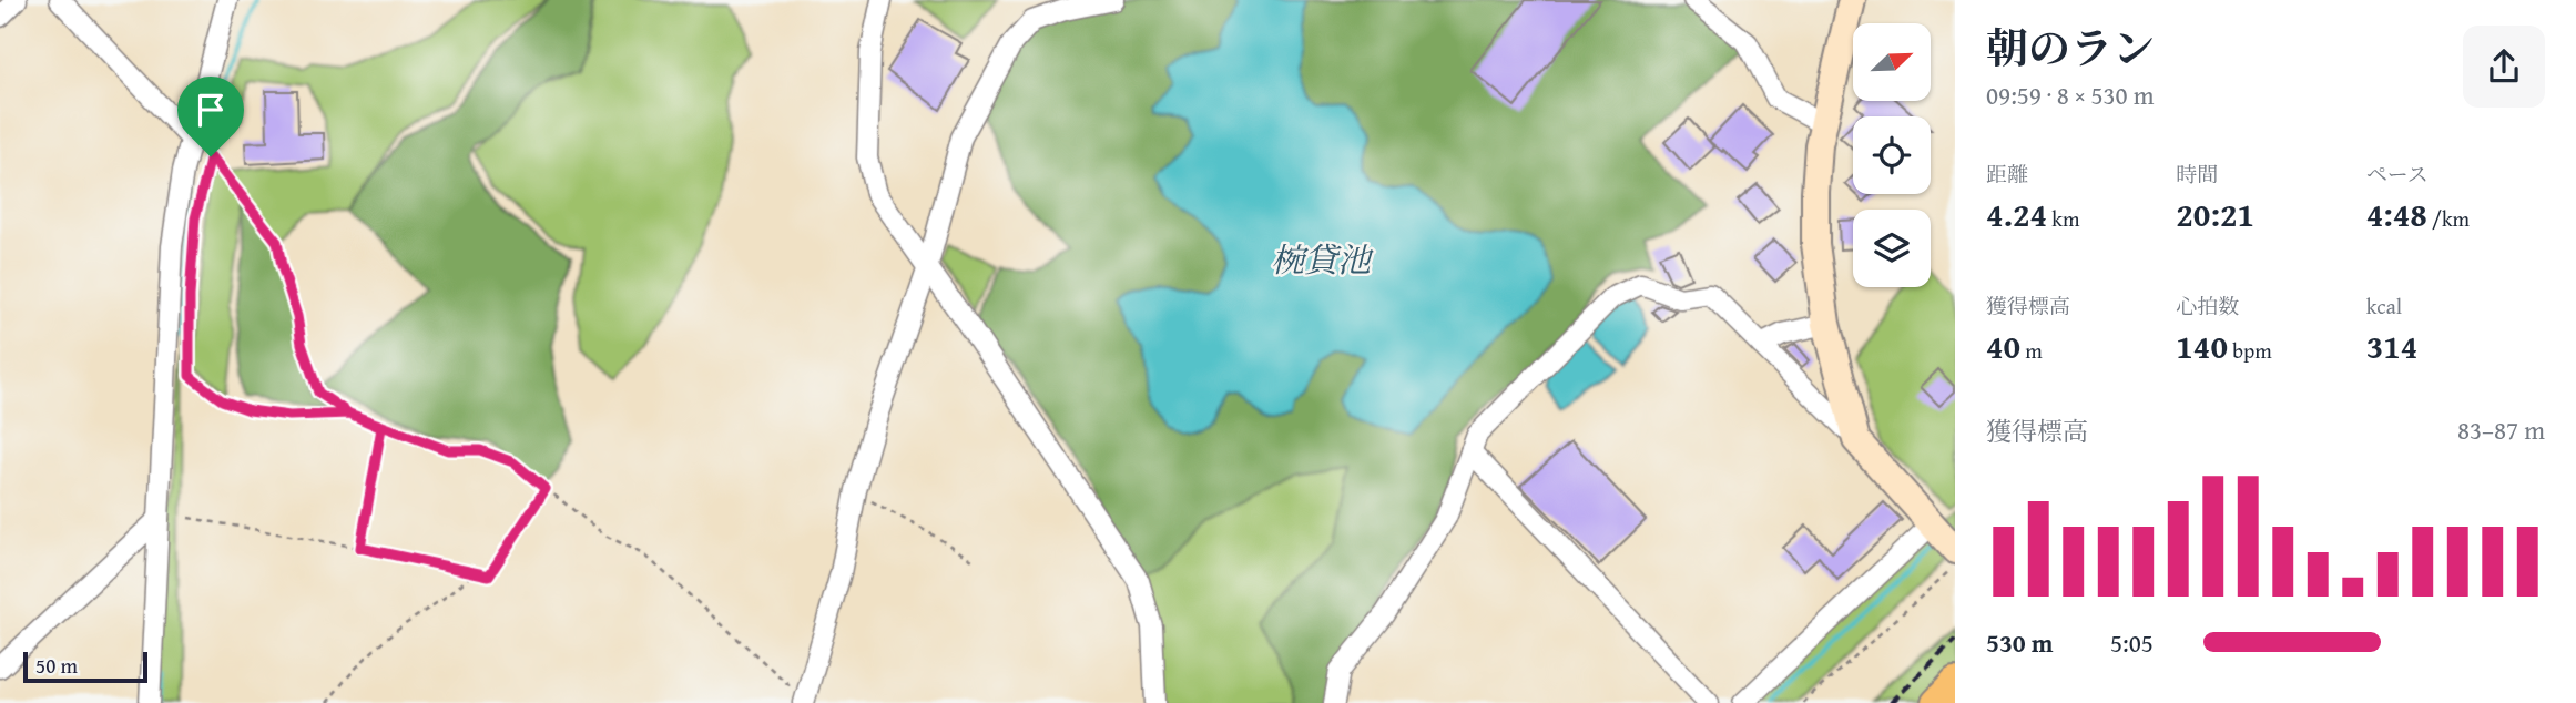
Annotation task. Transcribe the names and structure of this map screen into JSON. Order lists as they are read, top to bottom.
{
  "water": ["椀貸池"],
  "scale_bar": "50 m",
  "north": "top right",
  "page": {
    "heading": ["朝のラン", "09:59 · 8 × 530 m"],
    "stats": [
      ["距離", "4.24 km"],
      ["時間", "20:21"],
      ["ペース", "4:48 /km"],
      ["獲得標高", "40 m"],
      ["心拍数", "140 bpm"],
      ["kcal", "314"]
    ],
    "chart": ["獲得標高", "83–87 m"],
    "list": [
      {
        "name": "530 m",
        "note": "5:05"
      }
    ],
    "scale": "50 m"
  }
}
